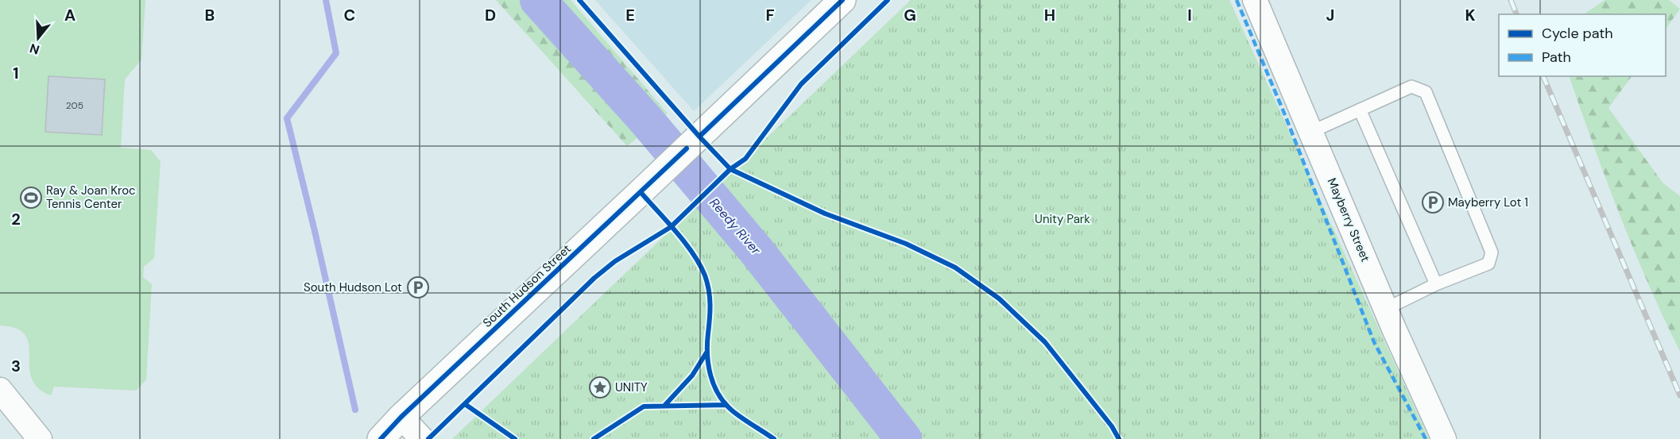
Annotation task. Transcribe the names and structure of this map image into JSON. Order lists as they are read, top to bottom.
{
  "streets": {
    "street": ["Mayberry Street", "South Hudson Street"]
  },
  "water": ["Reedy River"],
  "parks": ["Unity Park"],
  "places": {
    "sports": ["Ray & Joan Kroc Tennis Center"],
    "parking": ["Mayberry Lot 1", "South Hudson Lot"],
    "place": ["UNITY"]
  },
  "house_numbers": ["205"],
  "legend": ["Cycle path", "Path"],
  "north": "bottom",
  "grid": {
    "columns": [
      "A",
      "B",
      "C",
      "D",
      "E",
      "F",
      "G",
      "H",
      "I",
      "J",
      "K"
    ],
    "rows": ["1", "2", "3"]
  }
}
